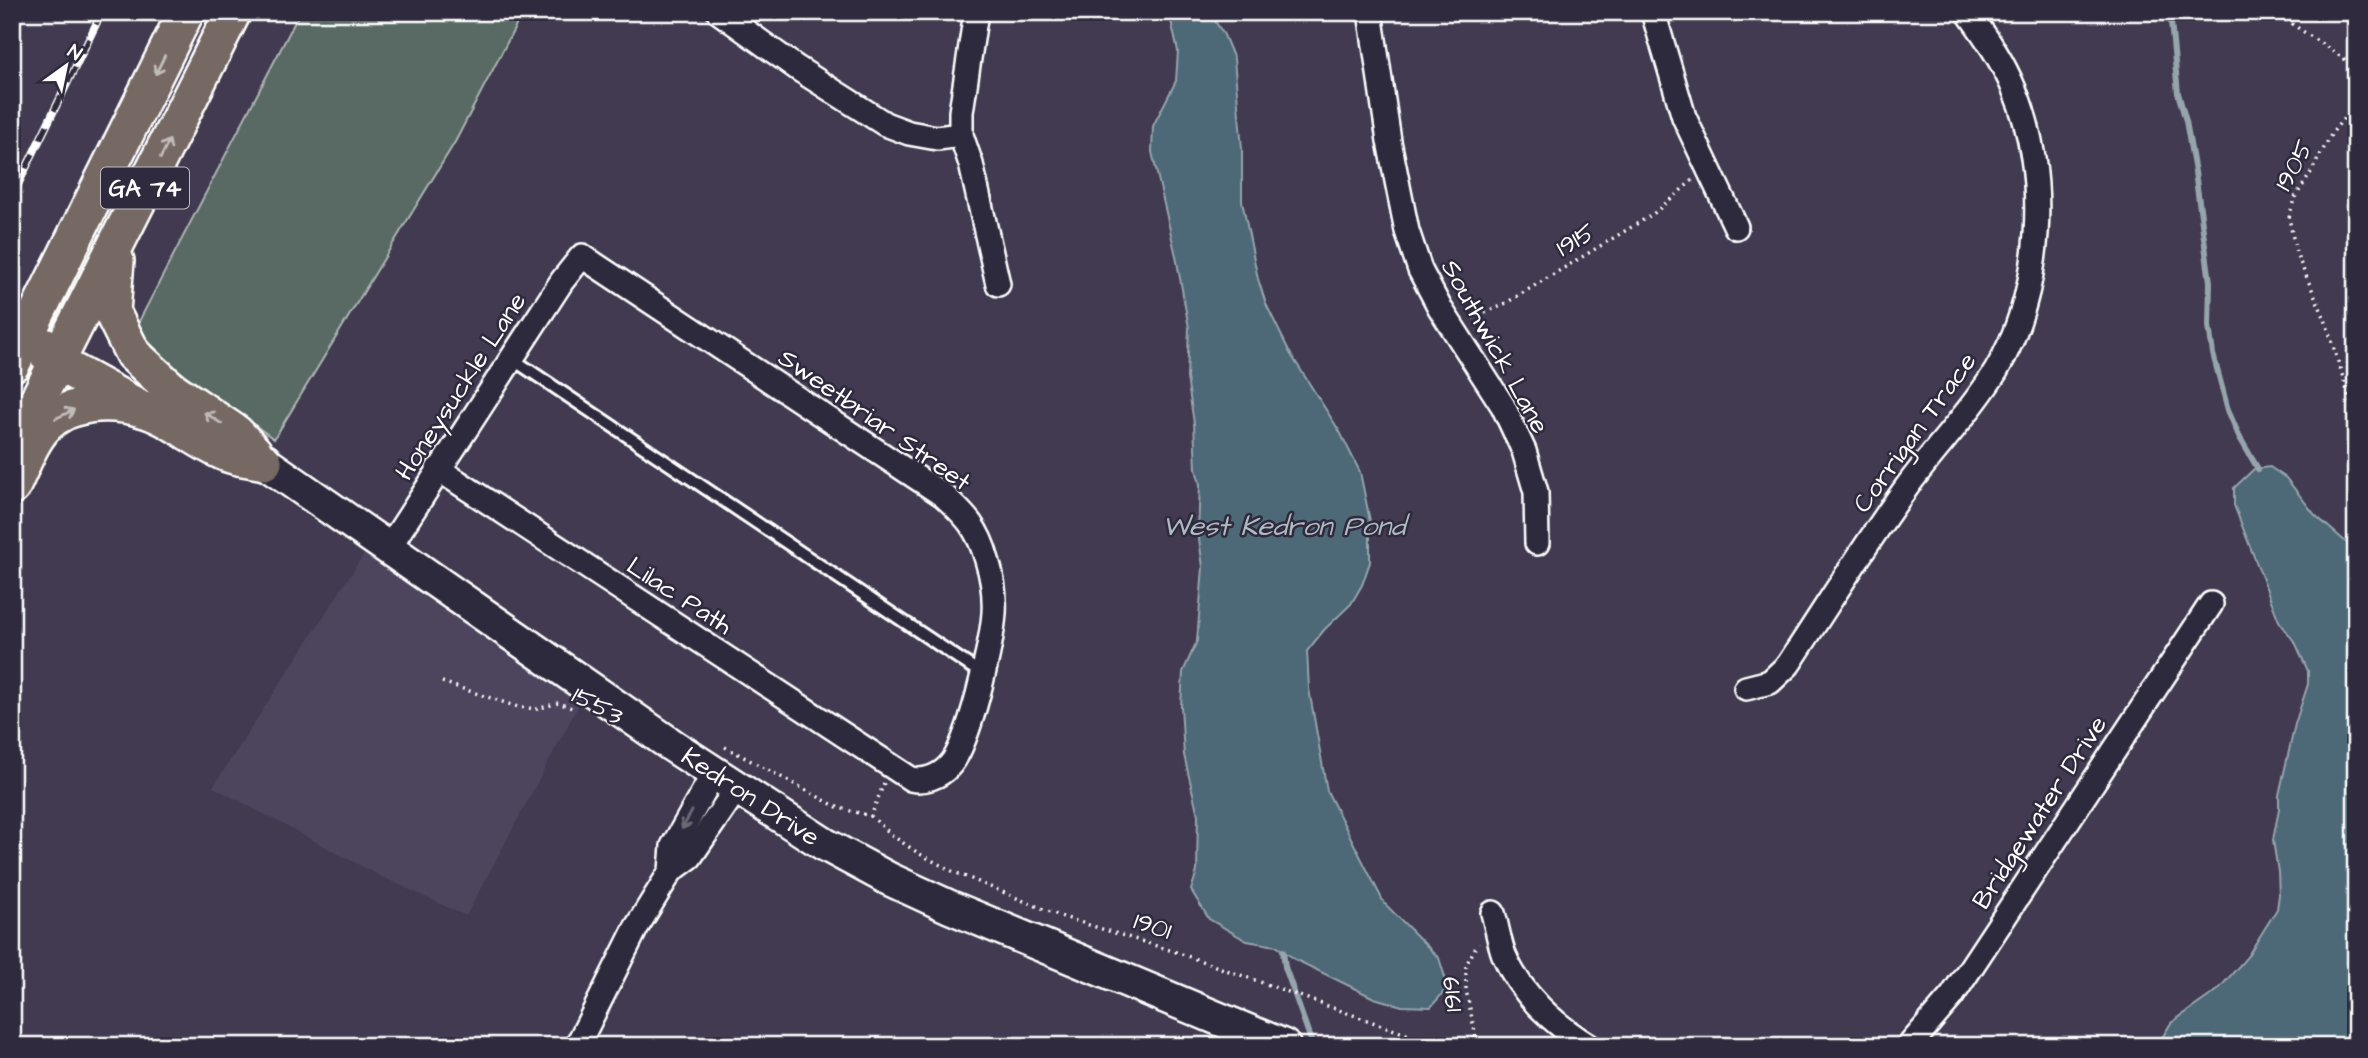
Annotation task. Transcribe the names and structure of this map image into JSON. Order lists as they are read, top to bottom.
{
  "streets": {
    "main road": ["GA 74"],
    "street": [
      "Southwick Lane",
      "Honeysuckle Lane",
      "Sweetbriar Street",
      "Corrigan Trace",
      "Lilac Path",
      "Kedron Drive",
      "Bridgewater Drive"
    ],
    "path": [
      "1905",
      "1915",
      "1553",
      "1901",
      "1919"
    ]
  },
  "crossings": [
    ["1915", "Southwick Lane"],
    ["Honeysuckle Lane", "Sweetbriar Street"],
    ["Honeysuckle Lane", "Lilac Path"],
    ["Honeysuckle Lane", "Kedron Drive"],
    ["Sweetbriar Street", "Lilac Path"],
    ["Sweetbriar Street", "1901"],
    ["Lilac Path", "1901"],
    ["1901", "1919"]
  ],
  "water": ["West Kedron Pond"],
  "north": "top right"
}
